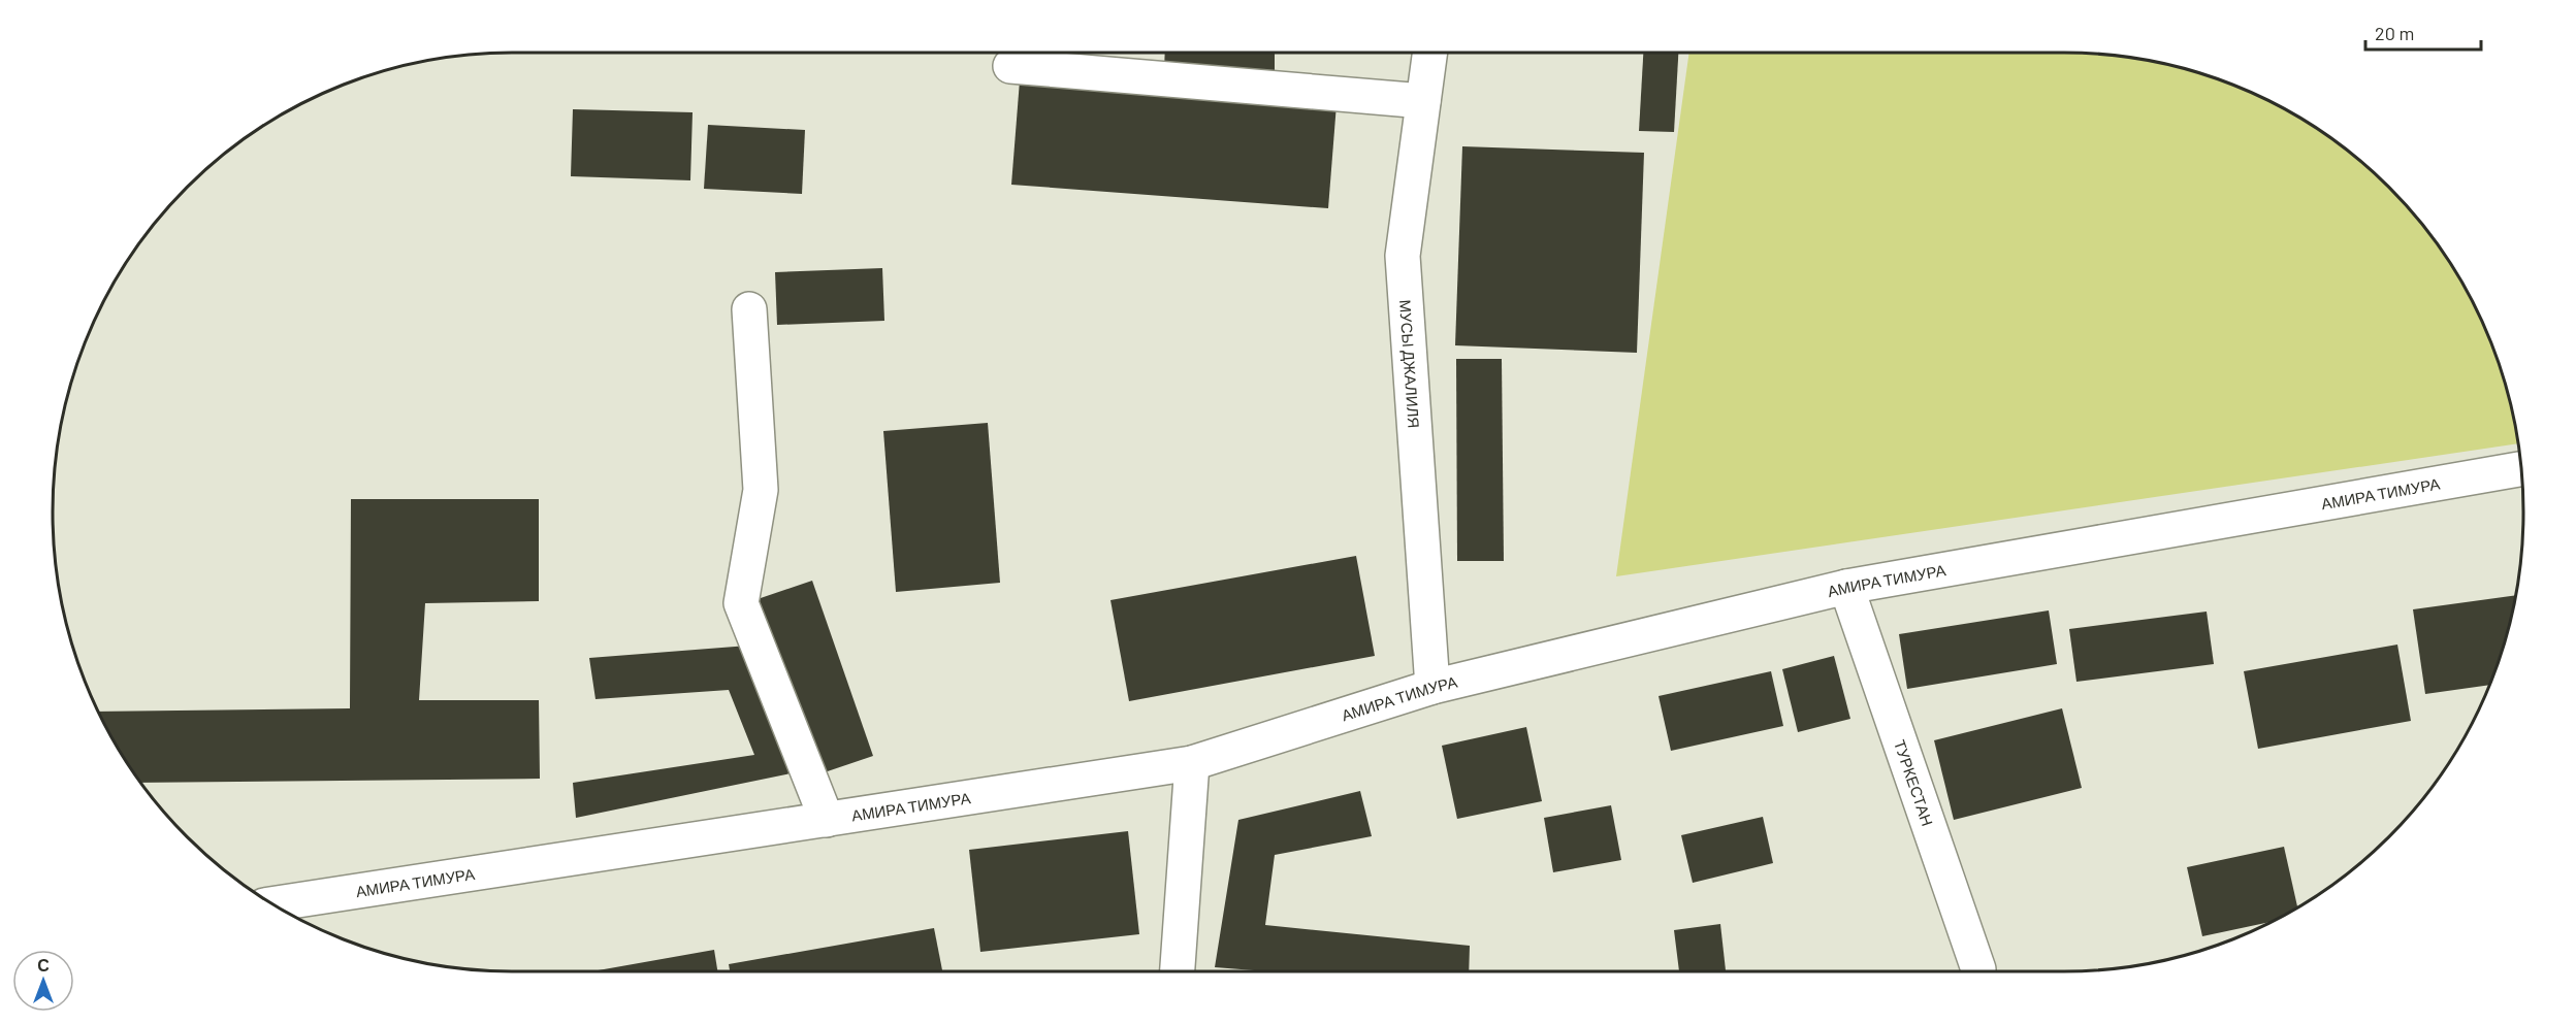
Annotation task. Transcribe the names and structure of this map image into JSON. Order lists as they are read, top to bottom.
{
  "streets": {
    "street": ["МУСЫ ДЖАЛИЛЯ", "АМИРА ТИМУРА", "ТУРКЕСТАН"]
  },
  "crossings": [
    ["МУСЫ ДЖАЛИЛЯ", "АМИРА ТИМУРА"],
    ["АМИРА ТИМУРА", "ТУРКЕСТАН"]
  ],
  "scale_bar": "20 m",
  "north": "top"
}
